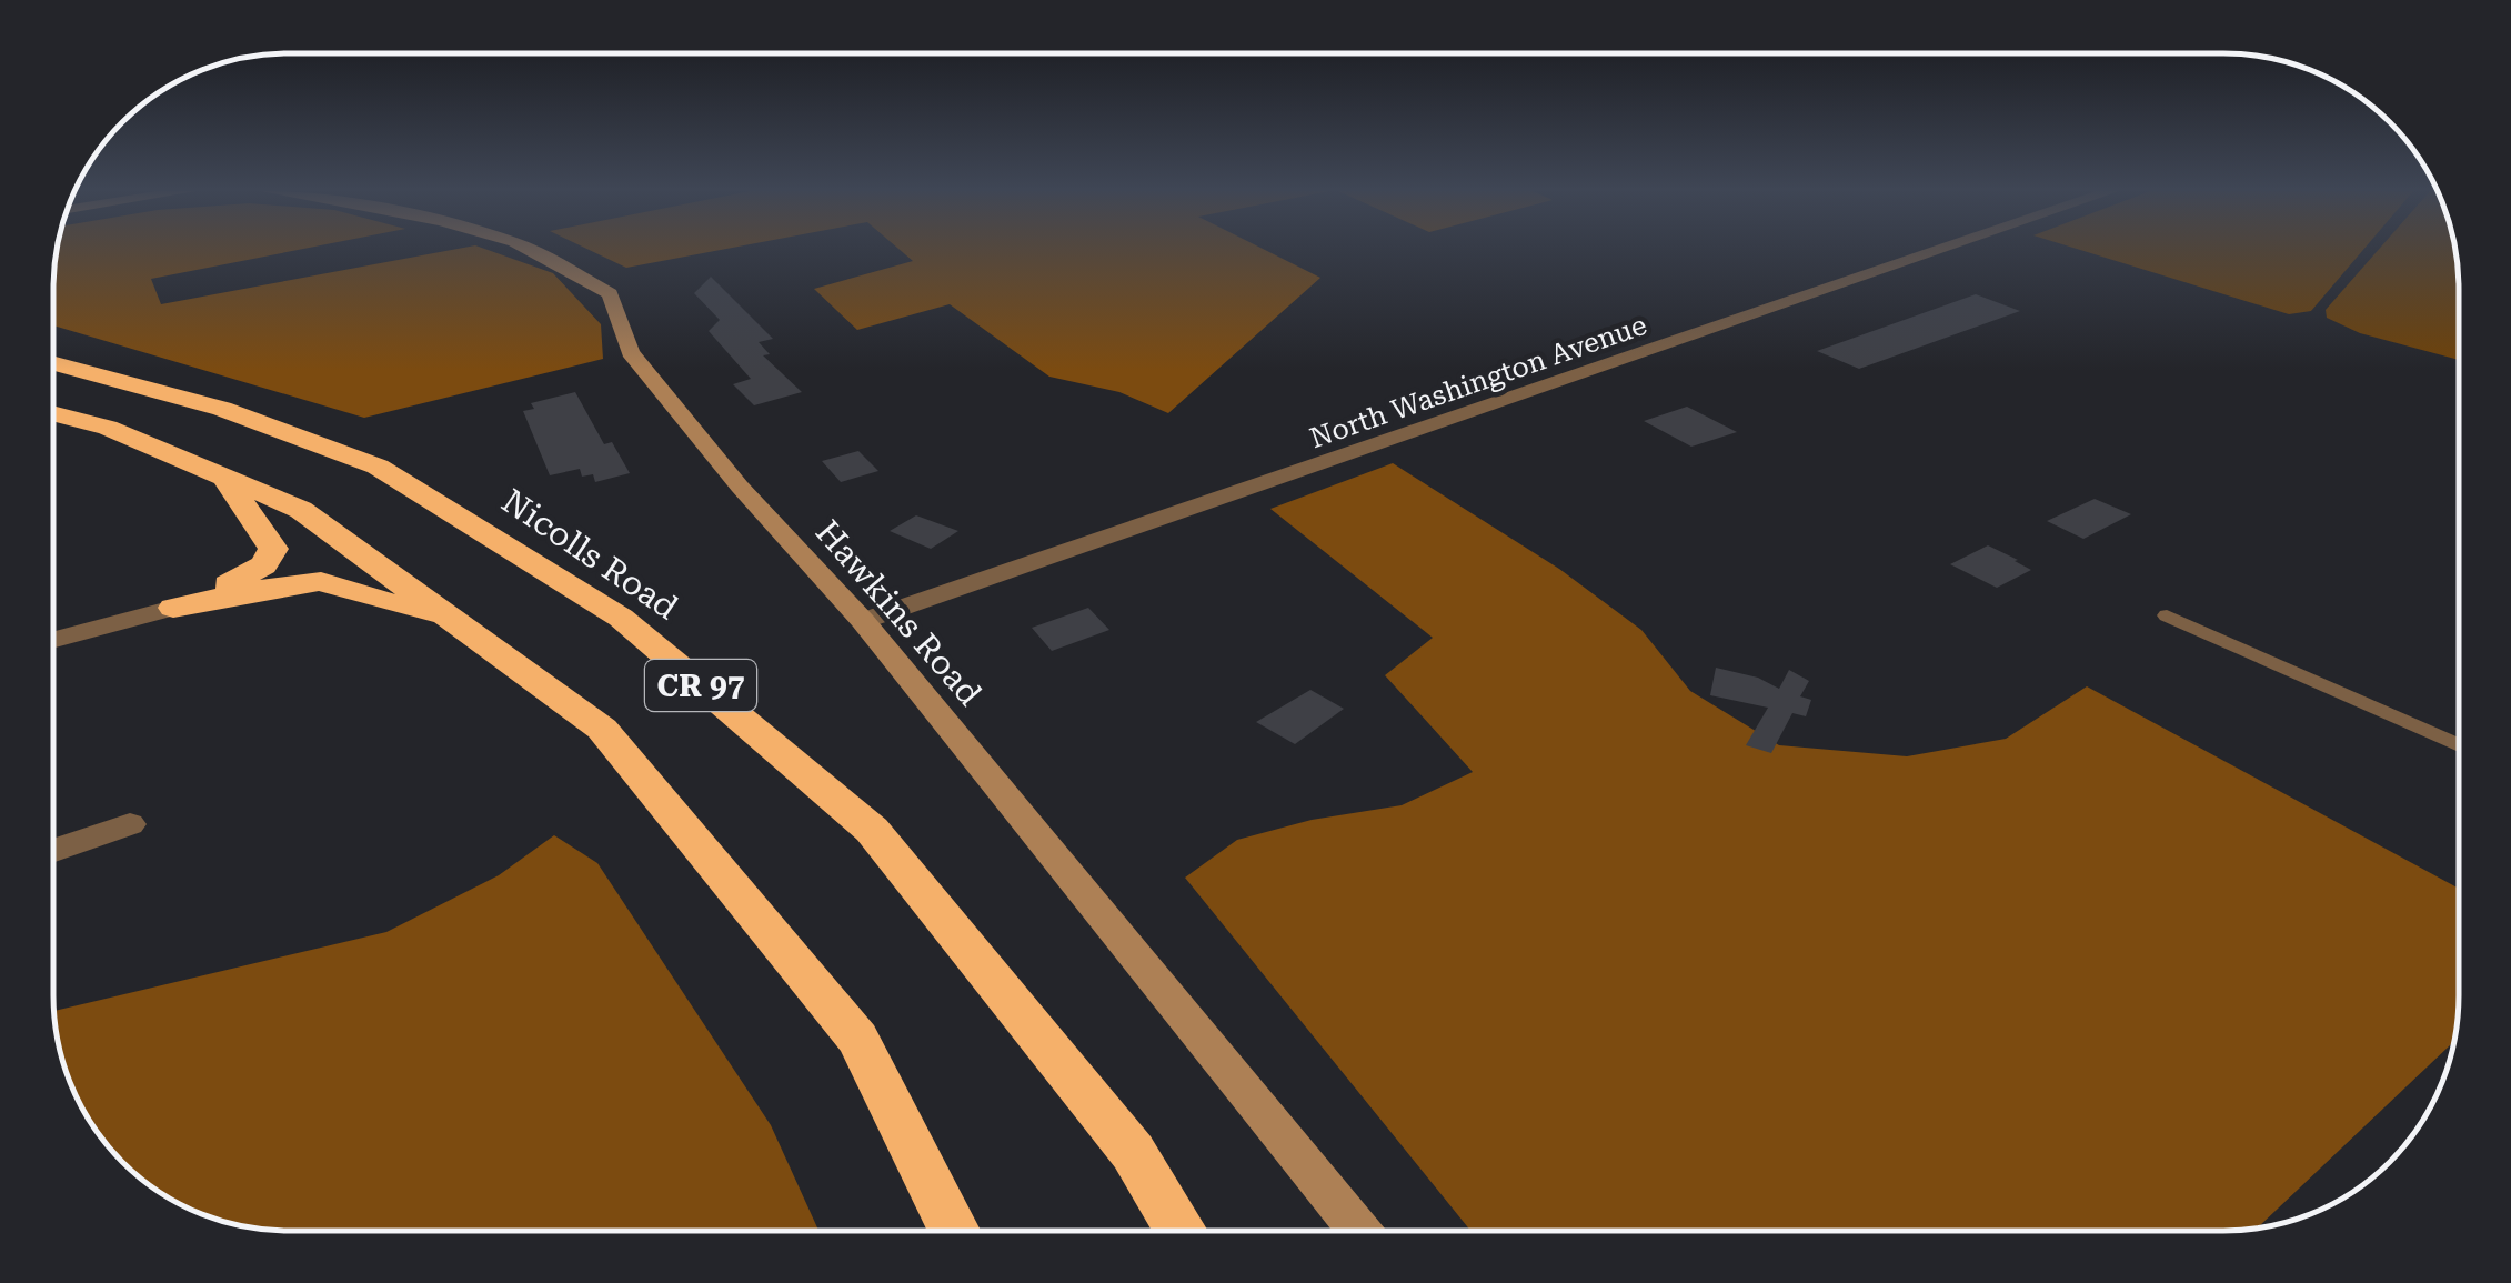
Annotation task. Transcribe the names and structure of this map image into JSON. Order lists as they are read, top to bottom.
{
  "streets": {
    "highway": ["Nicolls Road", "CR 97"],
    "street": ["North Washington Avenue", "Hawkins Road"]
  },
  "crossings": [
    ["North Washington Avenue", "Hawkins Road"]
  ]
}
